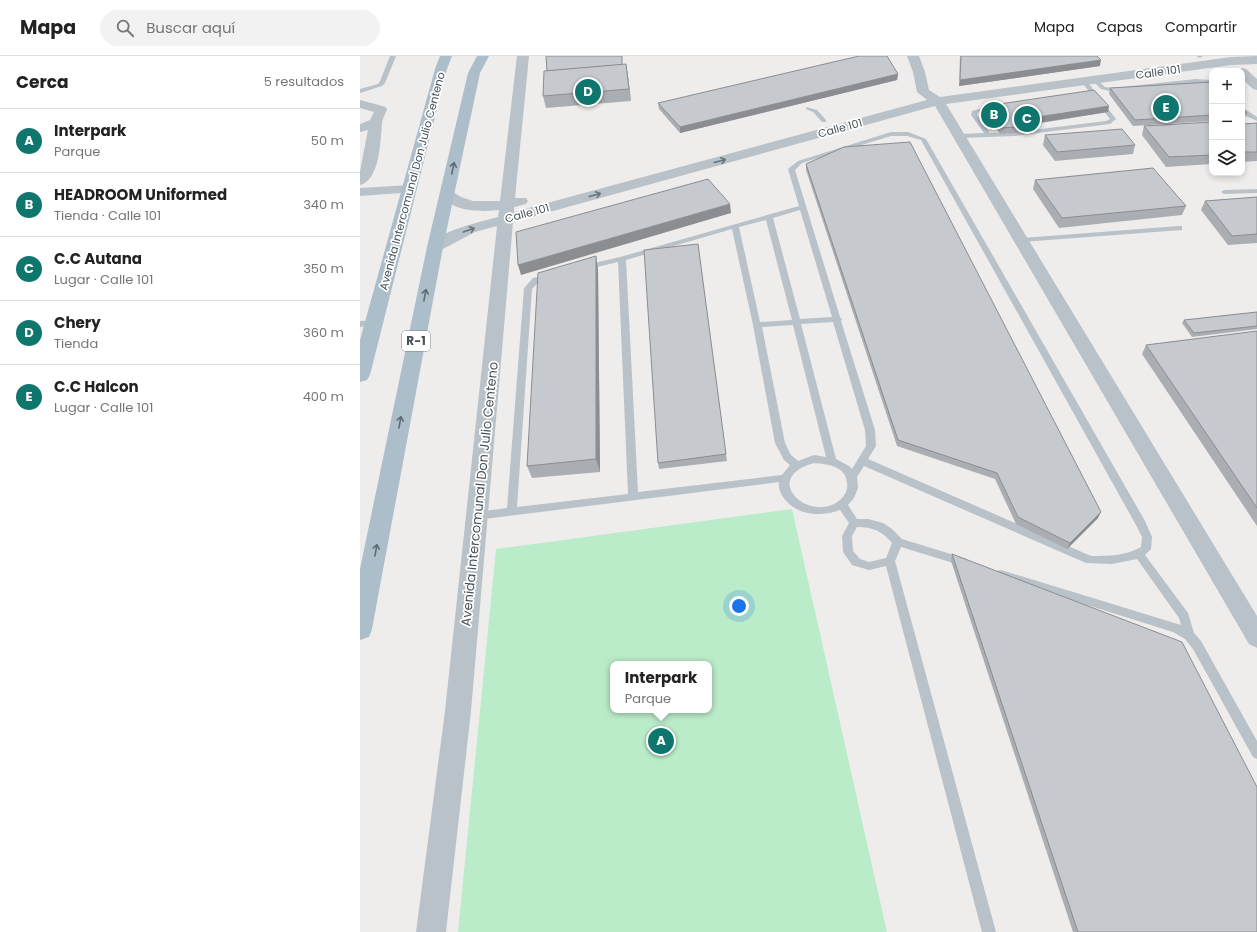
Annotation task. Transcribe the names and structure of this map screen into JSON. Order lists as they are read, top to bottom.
{
  "streets": {
    "main road": ["Avenida Intercomunal Don Julio Centeno", "R-1"],
    "street": ["Calle 101"]
  },
  "crossings": [
    ["Calle 101", "Avenida Intercomunal Don Julio Centeno"],
    ["Calle 101", "R-1"]
  ],
  "page": {
    "header": "Mapa",
    "search": "Buscar aquí",
    "nav": ["Mapa", "Capas", "Compartir"],
    "heading": ["Cerca", "5 resultados"],
    "map_buttons": ["+", "−"],
    "pins": [
      "D",
      "E",
      "B",
      "C",
      "A"
    ],
    "list": [
      {
        "mark": "A",
        "name": "Interpark",
        "note": "Parque",
        "value": "50 m"
      },
      {
        "mark": "B",
        "name": "HEADROOM Uniformed",
        "note": "Tienda · Calle 101",
        "value": "340 m"
      },
      {
        "mark": "C",
        "name": "C.C Autana",
        "note": "Lugar · Calle 101",
        "value": "350 m"
      },
      {
        "mark": "D",
        "name": "Chery",
        "note": "Tienda",
        "value": "360 m"
      },
      {
        "mark": "E",
        "name": "C.C Halcon",
        "note": "Lugar · Calle 101",
        "value": "400 m"
      }
    ],
    "popup": ["Interpark", "Parque"]
  }
}
